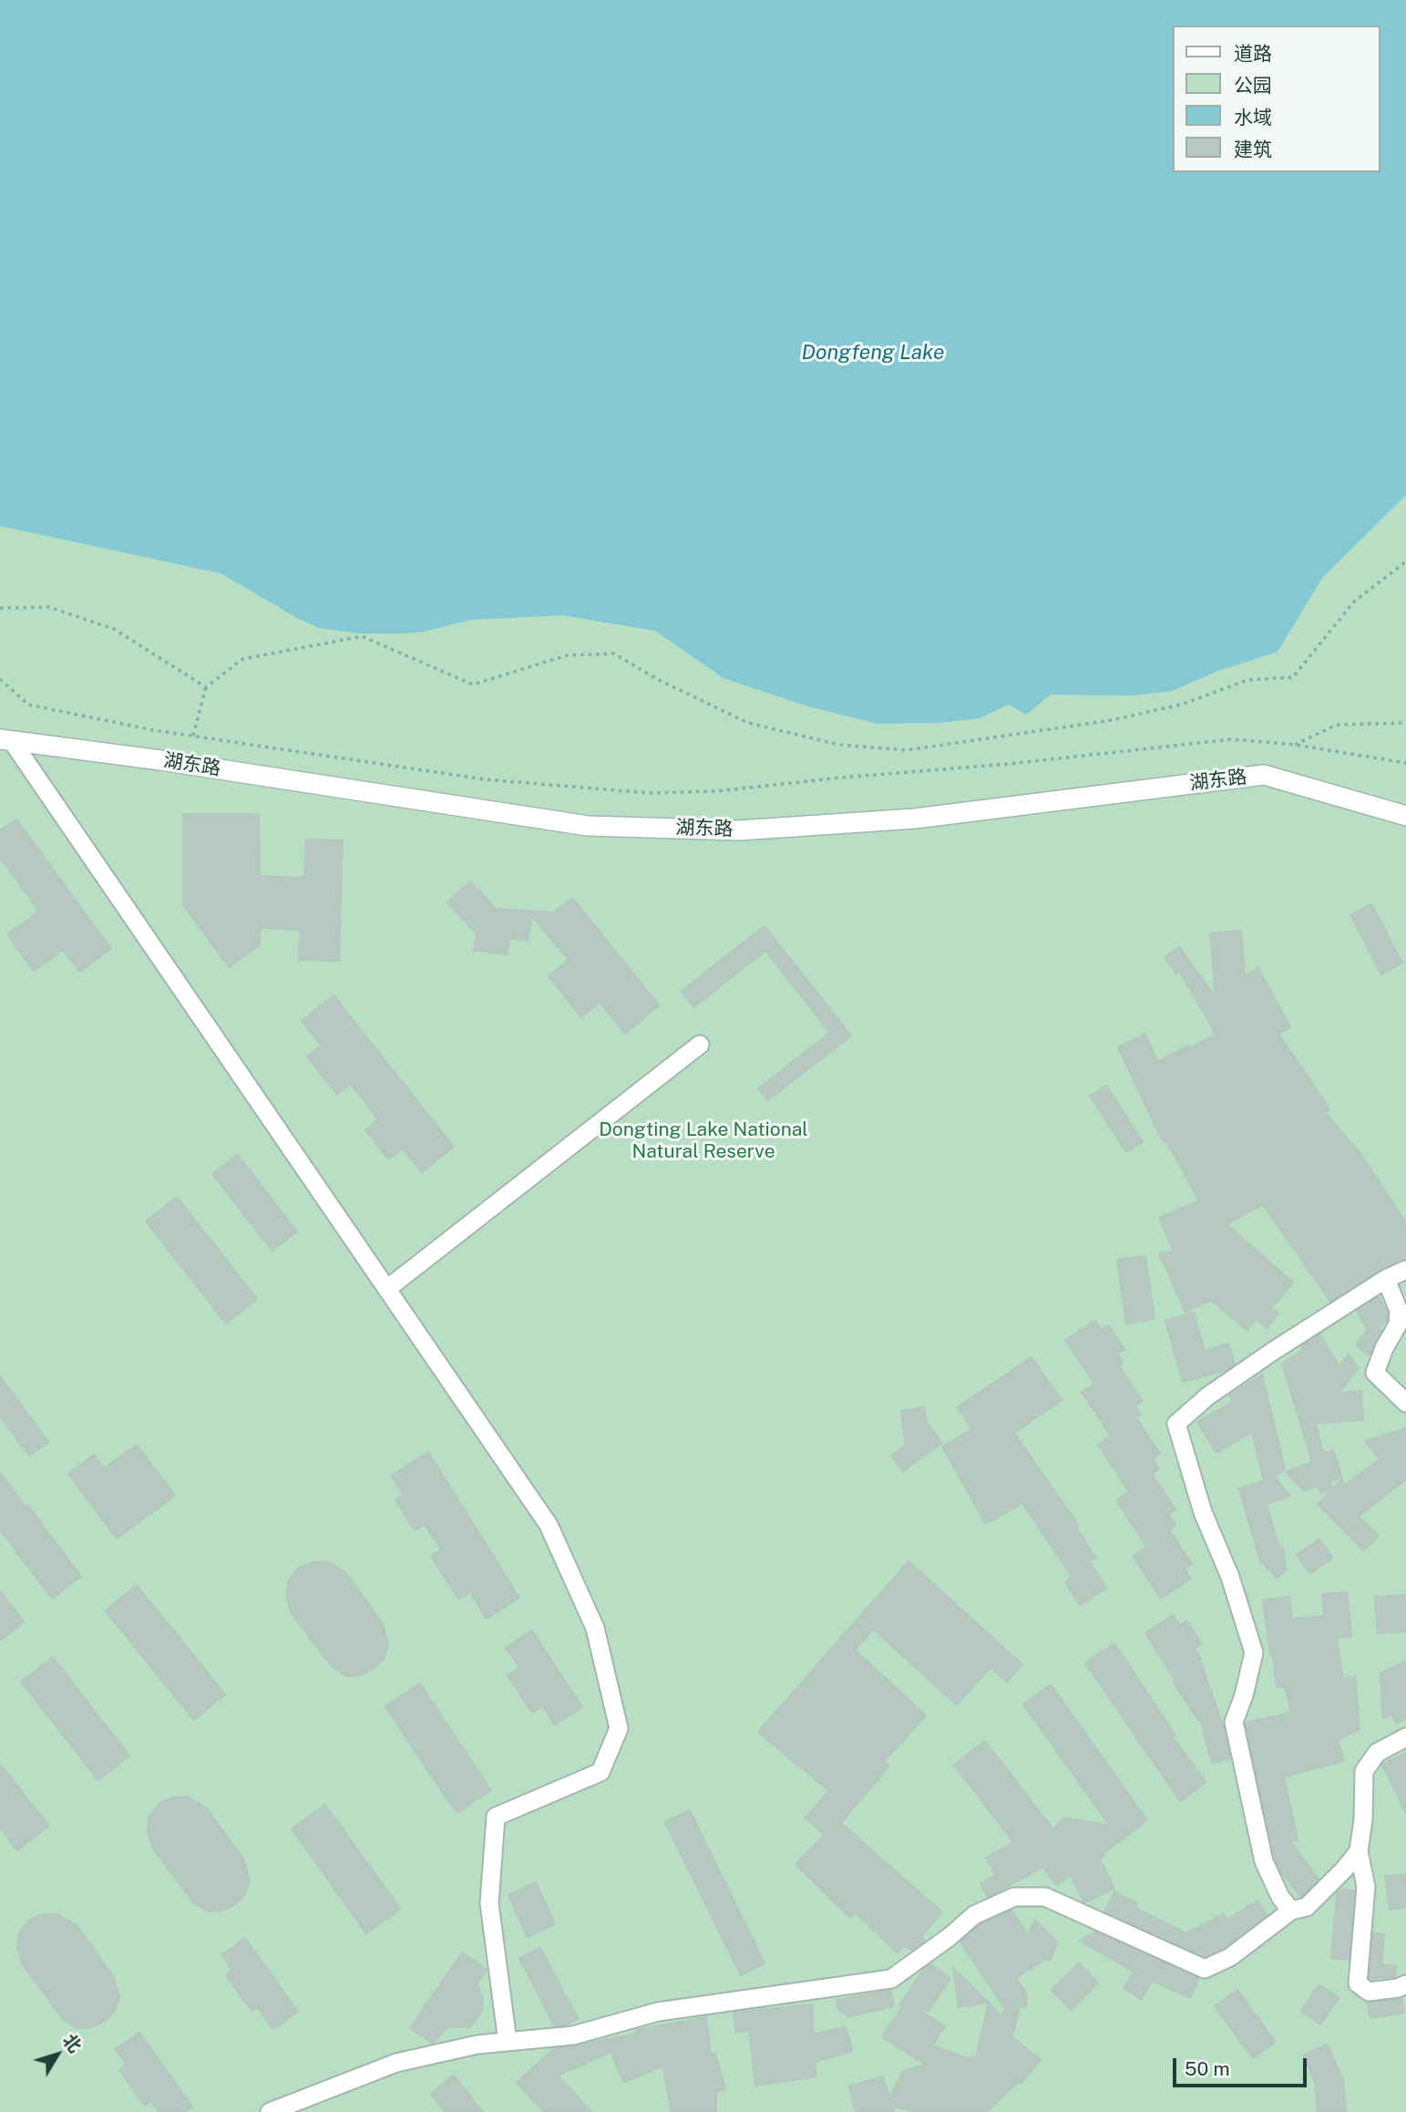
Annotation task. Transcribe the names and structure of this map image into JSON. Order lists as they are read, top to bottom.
{
  "streets": {
    "street": ["湖东路"]
  },
  "water": ["Dongfeng Lake"],
  "parks": ["Dongting Lake National Natural Reserve"],
  "legend": [
    "道路",
    "公园",
    "水域",
    "建筑"
  ],
  "scale_bar": "50 m",
  "north": "top right"
}
